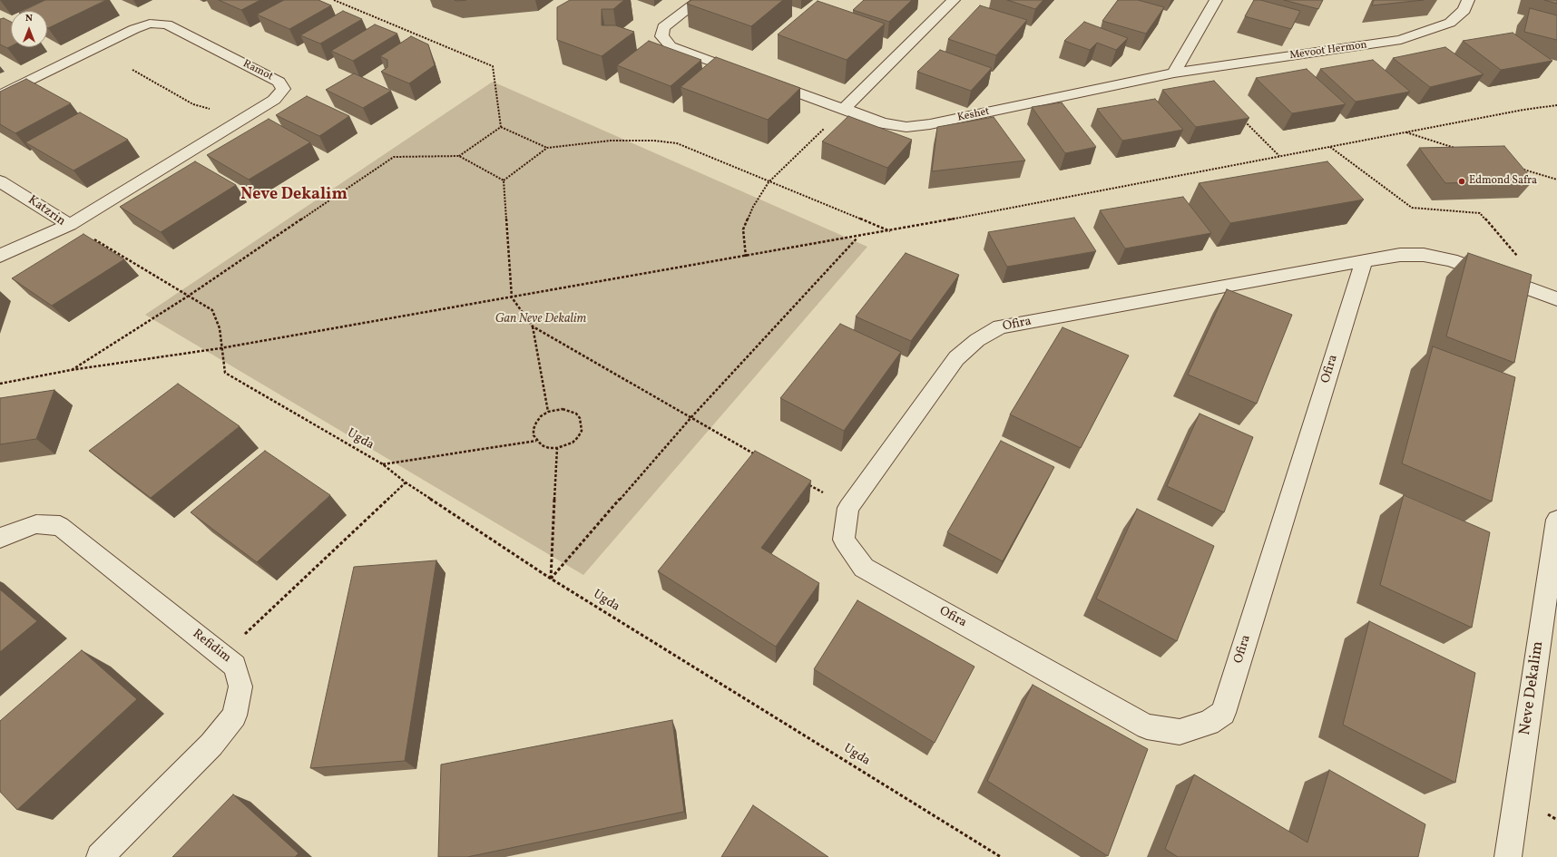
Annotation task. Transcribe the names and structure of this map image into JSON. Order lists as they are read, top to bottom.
{
  "streets": {
    "street": [
      "Mevoot Hermon",
      "Ramot",
      "Keshet",
      "Katzrin",
      "Ofira",
      "Refidim",
      "Neve Dekalim"
    ],
    "path": ["Ugda"]
  },
  "crossings": [
    ["Mevoot Hermon", "Keshet"],
    ["Ramot", "Katzrin"],
    ["Ramot", "Ugda"],
    ["Katzrin", "Ugda"]
  ],
  "districts": ["Neve Dekalim"],
  "parks": ["Gan Neve Dekalim"],
  "places": ["Edmond Safra"],
  "north": "top"
}
